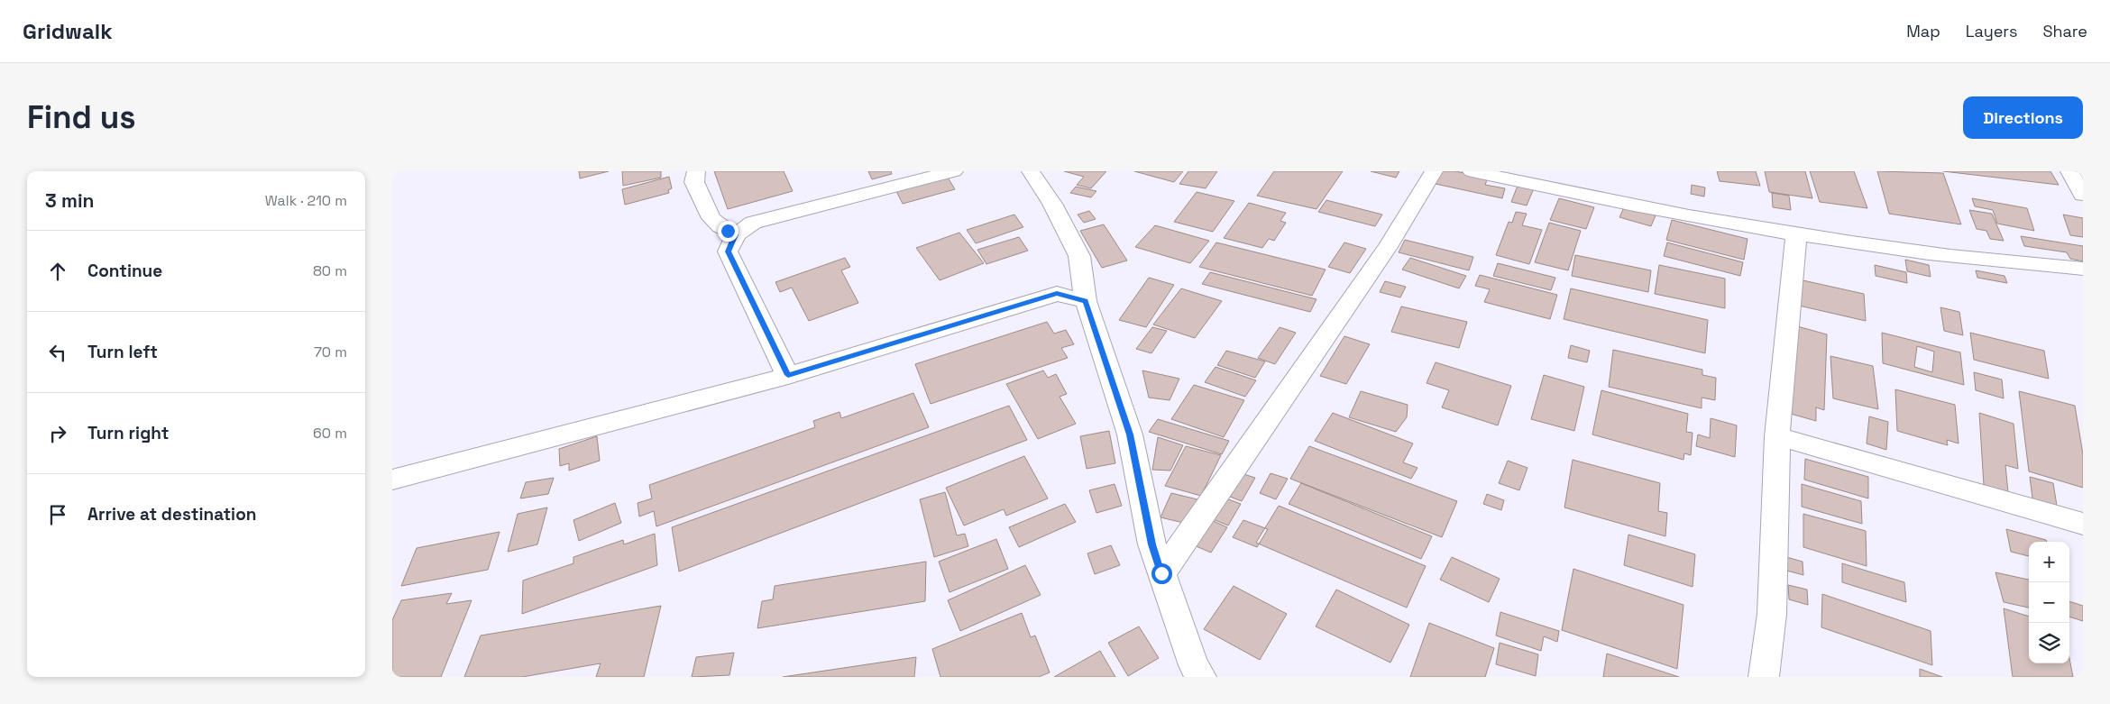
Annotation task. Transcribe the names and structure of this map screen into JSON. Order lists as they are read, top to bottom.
{
  "page": {
    "header": "Gridwalk",
    "nav": ["Map", "Layers", "Share"],
    "buttons": "Directions",
    "title": "Find us",
    "heading": ["3 min", "Walk · 210 m"],
    "list": [
      ["Continue", "80 m"],
      ["Turn left", "70 m"],
      ["Turn right", "60 m"],
      "Arrive at destination"
    ],
    "map_buttons": ["+", "−"]
  }
}
